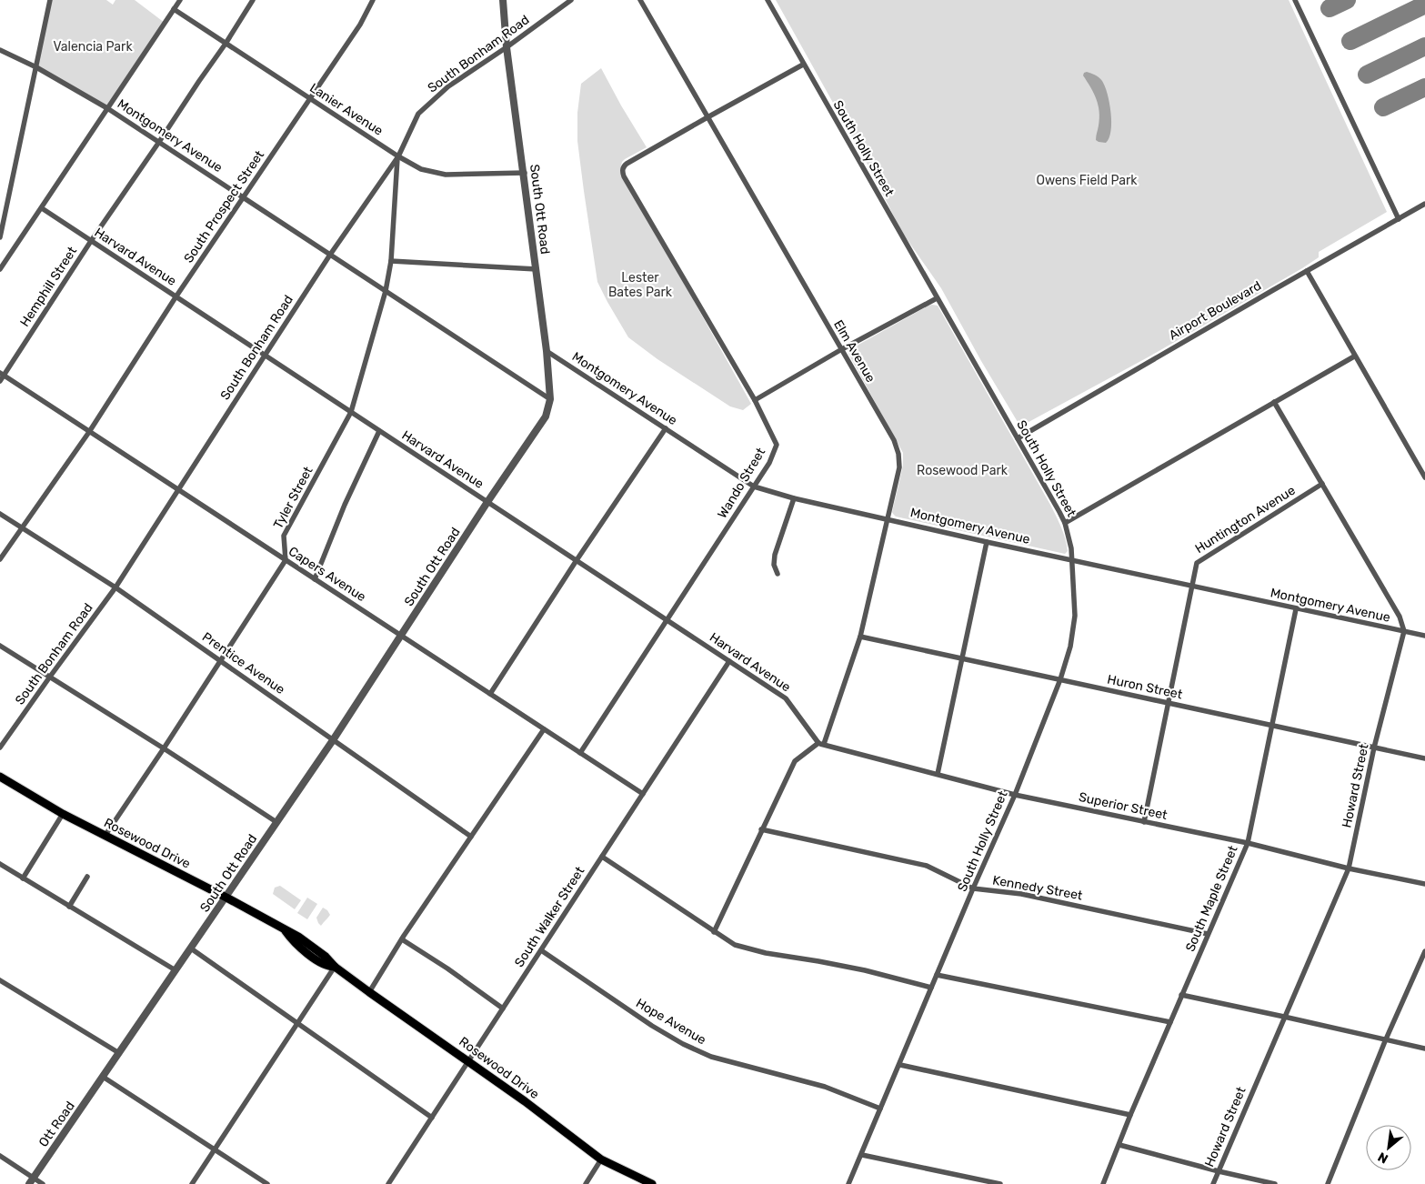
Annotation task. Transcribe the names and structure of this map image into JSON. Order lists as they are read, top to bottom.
{
  "streets": {
    "main road": ["Rosewood Drive"],
    "street": [
      "South Bonham Road",
      "Lanier Avenue",
      "Montgomery Avenue",
      "South Holly Street",
      "South Prospect Street",
      "South Ott Road",
      "Harvard Avenue",
      "Hemphill Street",
      "Airport Boulevard",
      "Elm Avenue",
      "Wando Street",
      "Tyler Street",
      "Huntington Avenue",
      "Capers Avenue",
      "Prentice Avenue",
      "Huron Street",
      "Howard Street",
      "Superior Street",
      "Kennedy Street",
      "South Maple Street",
      "South Walker Street",
      "Hope Avenue",
      "Ott Road"
    ]
  },
  "crossings": [
    ["South Bonham Road", "Lanier Avenue"],
    ["South Bonham Road", "Montgomery Avenue"],
    ["South Bonham Road", "South Ott Road"],
    ["South Bonham Road", "Harvard Avenue"],
    ["South Bonham Road", "Tyler Street"],
    ["South Bonham Road", "Capers Avenue"],
    ["South Bonham Road", "Prentice Avenue"],
    ["Lanier Avenue", "South Prospect Street"],
    ["Lanier Avenue", "South Ott Road"],
    ["Lanier Avenue", "Hemphill Street"],
    ["Lanier Avenue", "Tyler Street"],
    ["Montgomery Avenue", "South Holly Street"],
    ["Montgomery Avenue", "South Prospect Street"],
    ["Montgomery Avenue", "South Ott Road"],
    ["Montgomery Avenue", "Hemphill Street"],
    ["Montgomery Avenue", "Elm Avenue"],
    ["Montgomery Avenue", "Wando Street"],
    ["Montgomery Avenue", "Tyler Street"],
    ["Montgomery Avenue", "Huntington Avenue"],
    ["Montgomery Avenue", "Howard Street"],
    ["Montgomery Avenue", "South Maple Street"],
    ["South Holly Street", "Airport Boulevard"],
    ["South Holly Street", "Huron Street"],
    ["South Holly Street", "Superior Street"],
    ["South Holly Street", "Kennedy Street"],
    ["South Holly Street", "Hope Avenue"],
    ["South Prospect Street", "Harvard Avenue"],
    ["South Prospect Street", "Capers Avenue"],
    ["South Prospect Street", "Prentice Avenue"],
    ["South Ott Road", "Harvard Avenue"],
    ["South Ott Road", "Capers Avenue"],
    ["South Ott Road", "Prentice Avenue"],
    ["South Ott Road", "Rosewood Drive"],
    ["South Ott Road", "Ott Road"],
    ["Harvard Avenue", "Hemphill Street"],
    ["Harvard Avenue", "Elm Avenue"],
    ["Harvard Avenue", "Wando Street"],
    ["Harvard Avenue", "Tyler Street"],
    ["Harvard Avenue", "Superior Street"],
    ["Harvard Avenue", "South Walker Street"],
    ["Hemphill Street", "Capers Avenue"],
    ["Elm Avenue", "Wando Street"],
    ["Elm Avenue", "Huron Street"],
    ["Elm Avenue", "Superior Street"],
    ["Wando Street", "Capers Avenue"],
    ["Tyler Street", "Capers Avenue"],
    ["Huntington Avenue", "Huron Street"],
    ["Huntington Avenue", "Superior Street"],
    ["Capers Avenue", "South Walker Street"],
    ["Huron Street", "Howard Street"],
    ["Huron Street", "South Maple Street"],
    ["Howard Street", "Superior Street"],
    ["Superior Street", "South Maple Street"],
    ["Rosewood Drive", "South Walker Street"],
    ["Kennedy Street", "South Maple Street"],
    ["South Walker Street", "Hope Avenue"]
  ],
  "parks": [
    "Valencia Park",
    "Owens Field Park",
    "Lester Bates Park",
    "Rosewood Park"
  ],
  "north": "bottom left"
}
